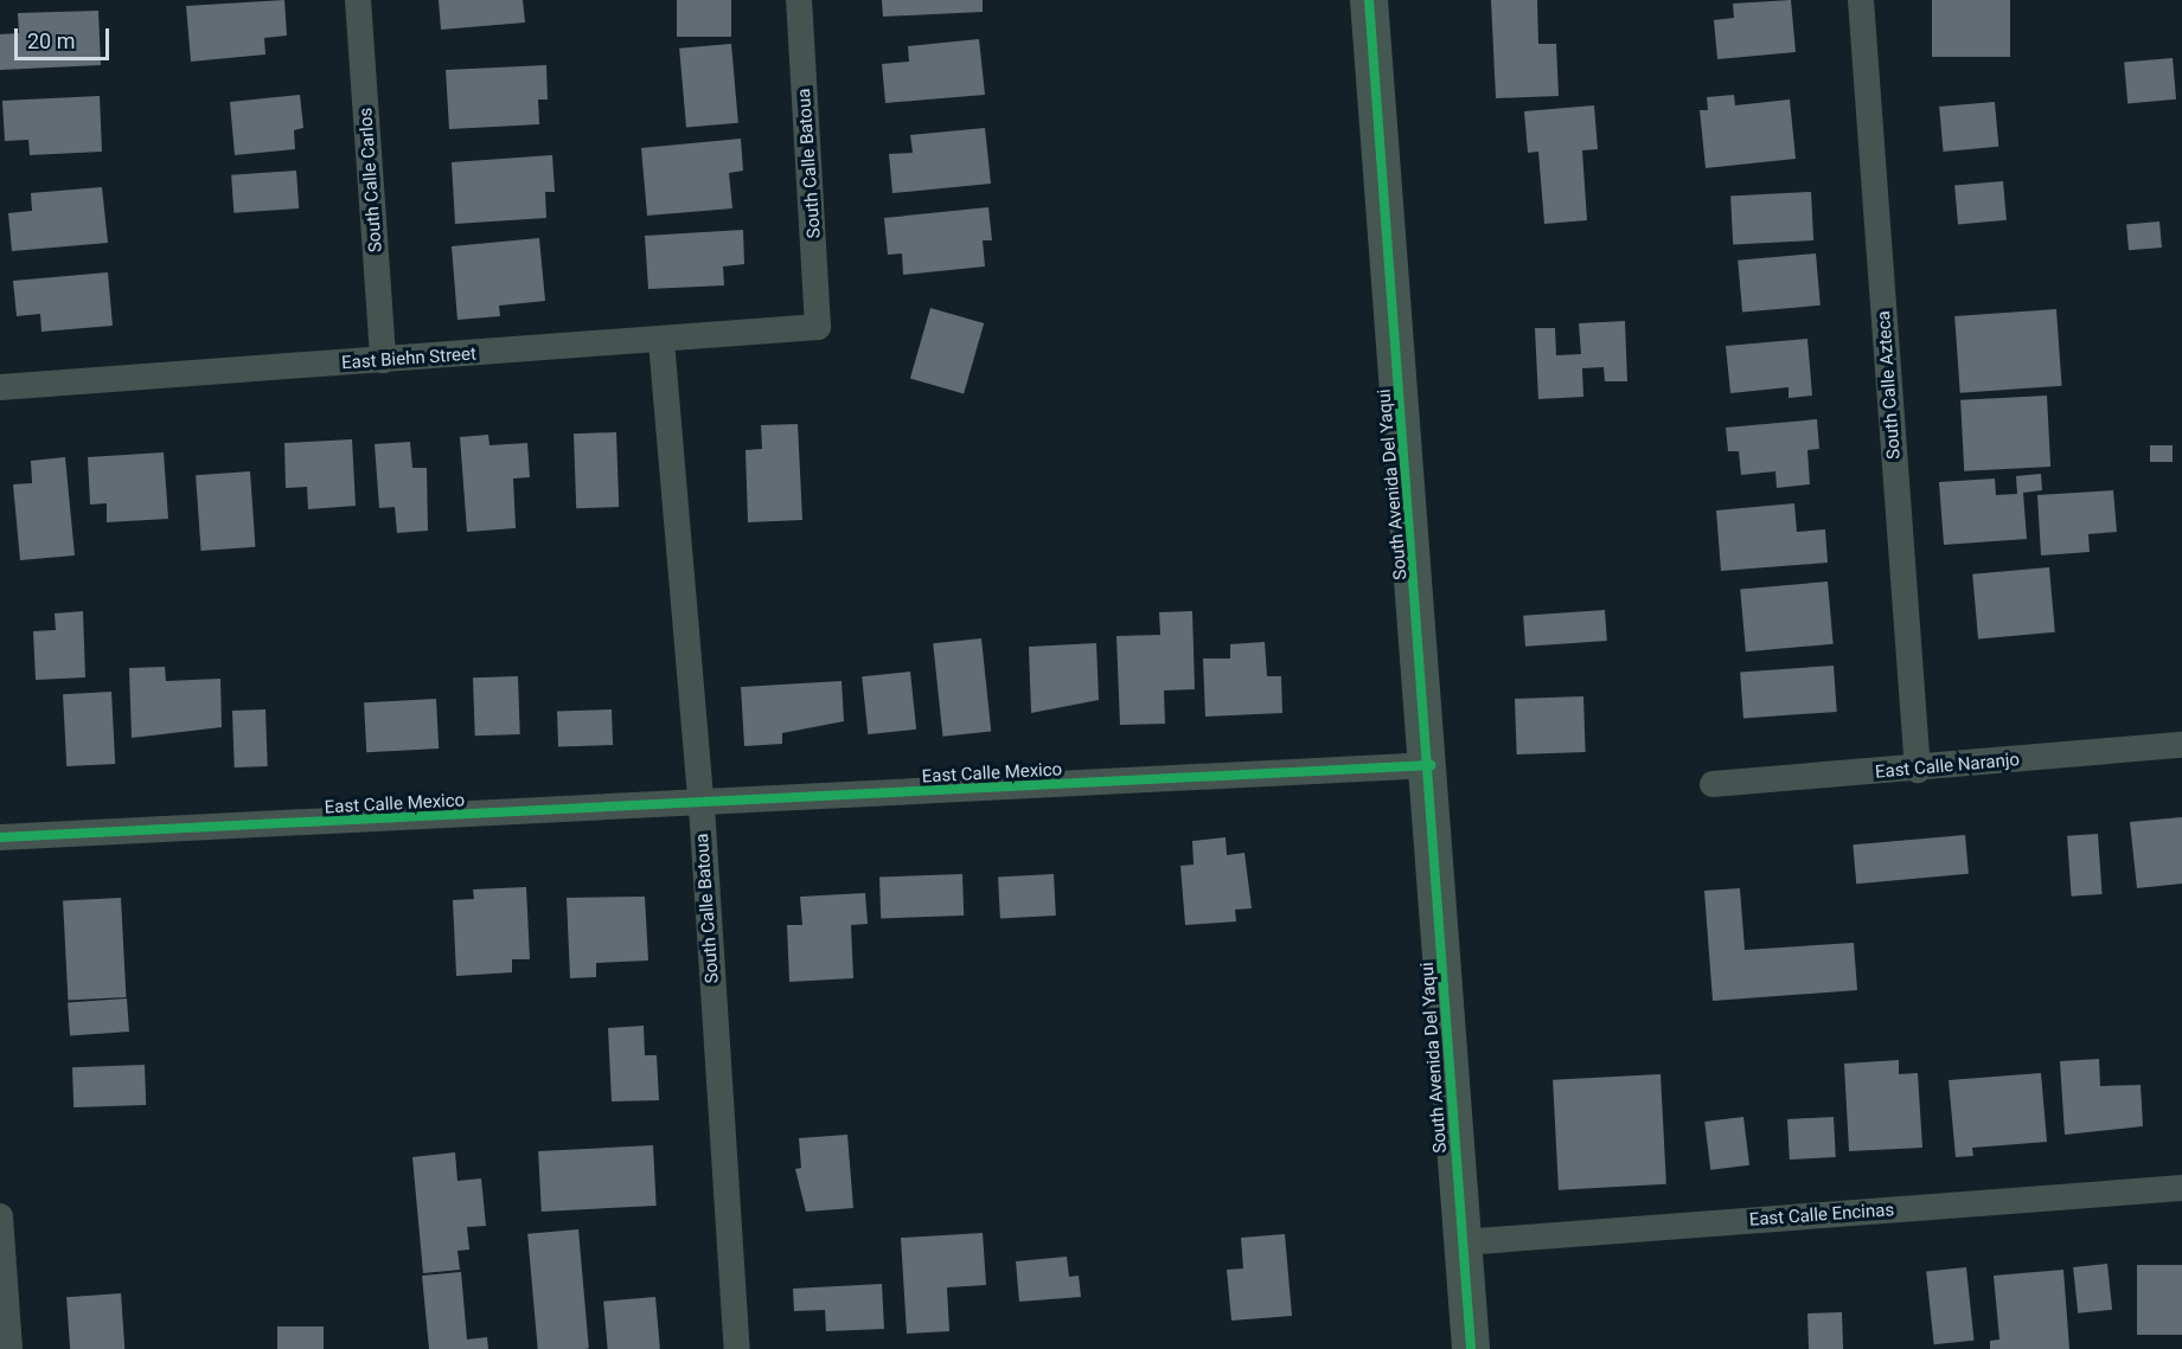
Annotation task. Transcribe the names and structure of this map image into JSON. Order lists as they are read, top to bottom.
{
  "streets": {
    "street": [
      "South Calle Batoua",
      "South Calle Carlos",
      "East Biehn Street",
      "South Calle Azteca",
      "South Avenida Del Yaqui",
      "East Calle Naranjo",
      "East Calle Mexico",
      "East Calle Encinas"
    ]
  },
  "crossings": [
    ["South Calle Batoua", "East Biehn Street"],
    ["South Calle Batoua", "East Calle Mexico"],
    ["South Calle Carlos", "East Biehn Street"],
    ["South Calle Azteca", "East Calle Naranjo"],
    ["South Avenida Del Yaqui", "East Calle Mexico"],
    ["South Avenida Del Yaqui", "East Calle Encinas"]
  ],
  "scale_bar": "20 m"
}
